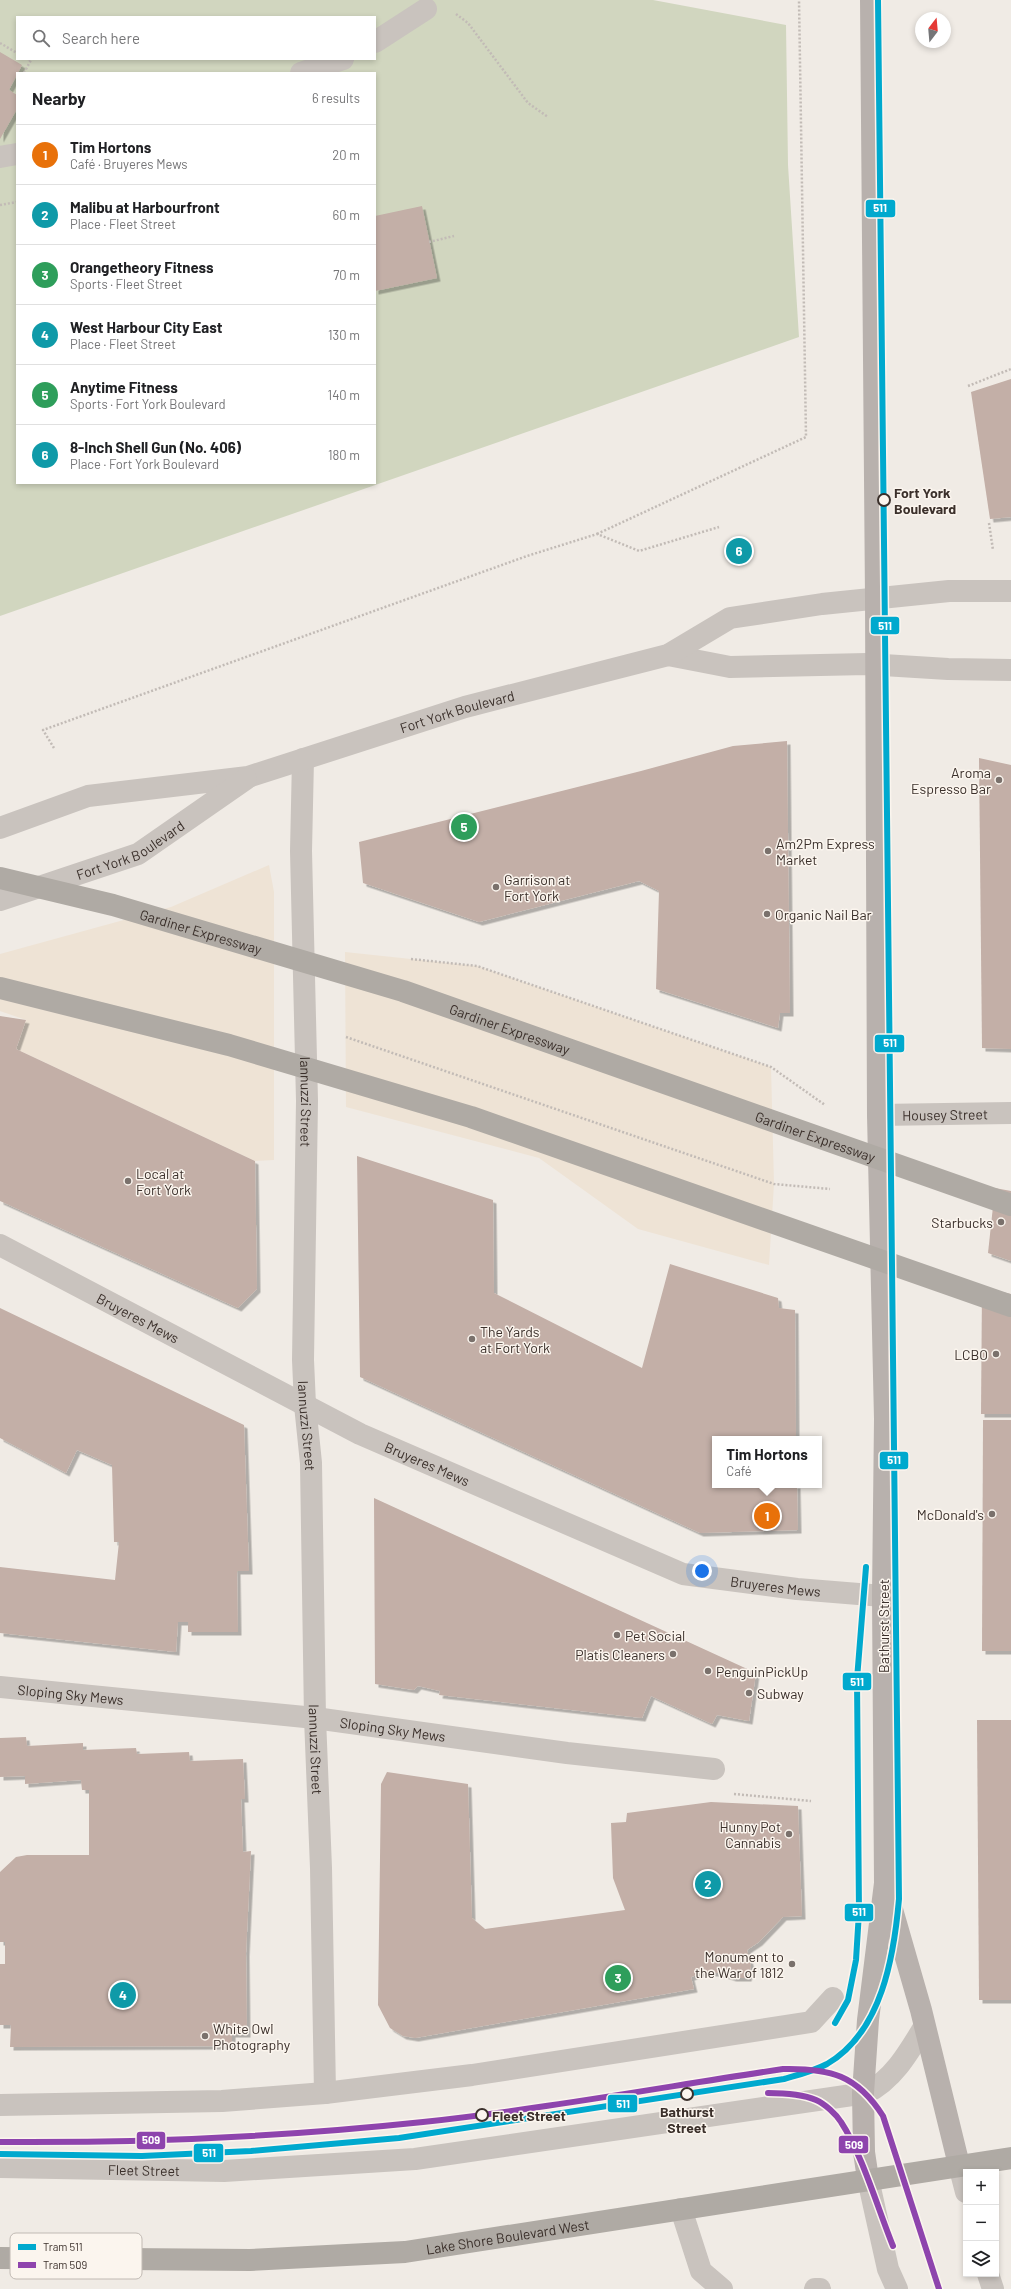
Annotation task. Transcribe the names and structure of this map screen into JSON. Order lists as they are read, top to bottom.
{
  "streets": {
    "highway": ["Gardiner Expressway", "Lake Shore Boulevard West"],
    "main road": ["Bathurst Street"],
    "street": [
      "Fort York Boulevard",
      "Iannuzzi Street",
      "Housey Street",
      "Bruyeres Mews",
      "Sloping Sky Mews",
      "Fleet Street"
    ]
  },
  "crossings": [
    ["Fort York Boulevard", "Iannuzzi Street"],
    ["Fort York Boulevard", "Bathurst Street"],
    ["Iannuzzi Street", "Bruyeres Mews"],
    ["Iannuzzi Street", "Sloping Sky Mews"],
    ["Housey Street", "Bathurst Street"],
    ["Bruyeres Mews", "Bathurst Street"],
    ["Bathurst Street", "Fleet Street"],
    ["Bathurst Street", "Lake Shore Boulevard West"]
  ],
  "places": [
    "Fort York Boulevard",
    "Aroma Espresso Bar",
    "Am2Pm Express Market",
    "Garrison at Fort York",
    "Organic Nail Bar",
    "Local at Fort York",
    "Starbucks",
    "The Yards at Fort York",
    "LCBO",
    "McDonald's",
    "Pet Social",
    "Platis Cleaners",
    "PenguinPickUp",
    "Subway",
    "Hunny Pot Cannabis",
    "Monument to the War of 1812",
    "White Owl Photography",
    "Bathurst Street",
    "Fleet Street"
  ],
  "lines": ["tram line 511", "tram line 509"],
  "legend": ["Tram 511", "Tram 509"],
  "north": "top",
  "page": {
    "search": "Search here",
    "heading": ["Nearby", "6 results"],
    "list": [
      {
        "mark": "1",
        "name": "Tim Hortons",
        "note": "Café · Bruyeres Mews",
        "value": "20 m"
      },
      {
        "mark": "2",
        "name": "Malibu at Harbourfront",
        "note": "Place · Fleet Street",
        "value": "60 m"
      },
      {
        "mark": "3",
        "name": "Orangetheory Fitness",
        "note": "Sports · Fleet Street",
        "value": "70 m"
      },
      {
        "mark": "4",
        "name": "West Harbour City East",
        "note": "Place · Fleet Street",
        "value": "130 m"
      },
      {
        "mark": "5",
        "name": "Anytime Fitness",
        "note": "Sports · Fort York Boulevard",
        "value": "140 m"
      },
      {
        "mark": "6",
        "name": "8-Inch Shell Gun (No. 406)",
        "note": "Place · Fort York Boulevard",
        "value": "180 m"
      }
    ],
    "pins": [
      "6",
      "5",
      "1",
      "2",
      "3",
      "4"
    ],
    "popup": ["Tim Hortons", "Café"],
    "map_buttons": ["+", "−"]
  }
}
